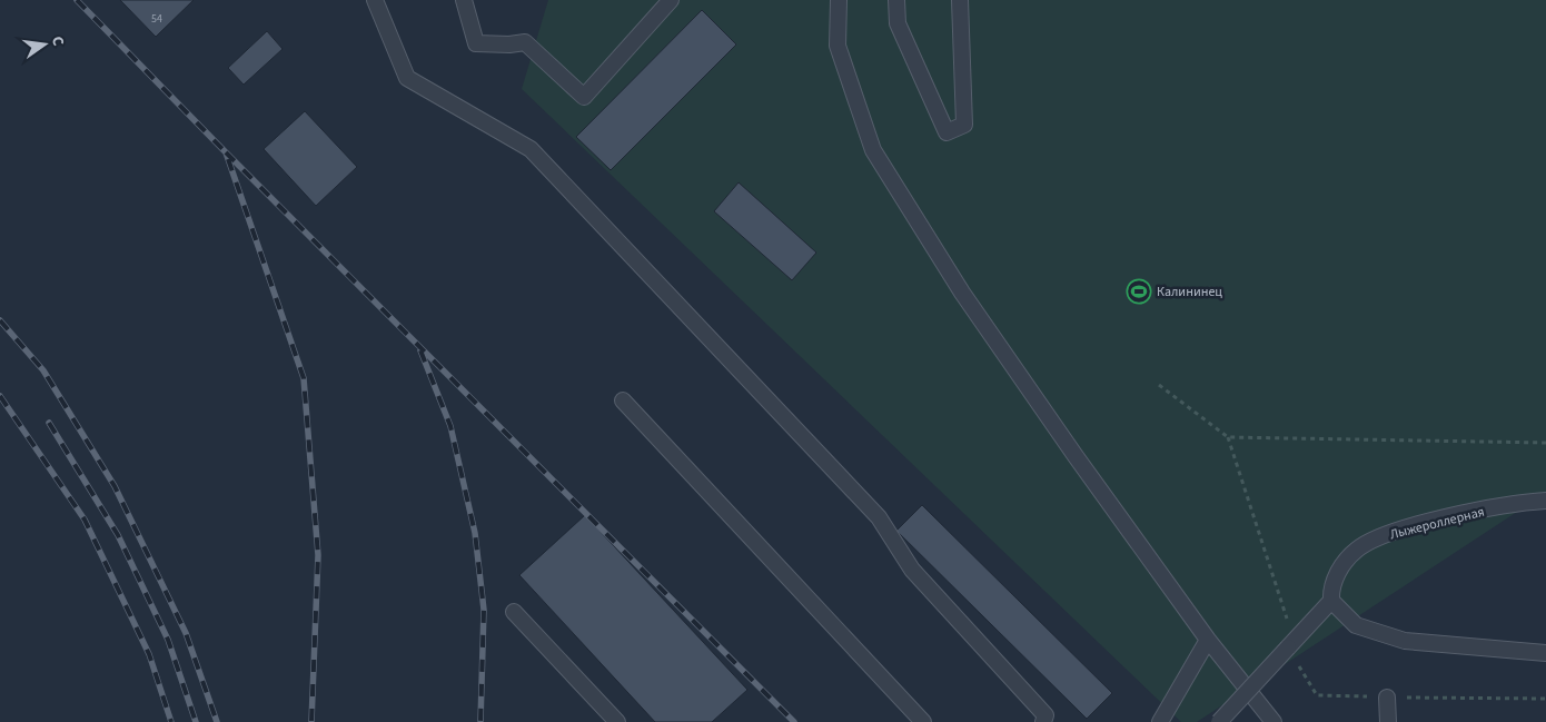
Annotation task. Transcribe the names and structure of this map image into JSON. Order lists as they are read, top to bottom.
{
  "streets": {
    "lane": ["Лыжероллерная"]
  },
  "places": {
    "sports": ["Калининец"]
  },
  "house_numbers": ["54"],
  "north": "right"
}
